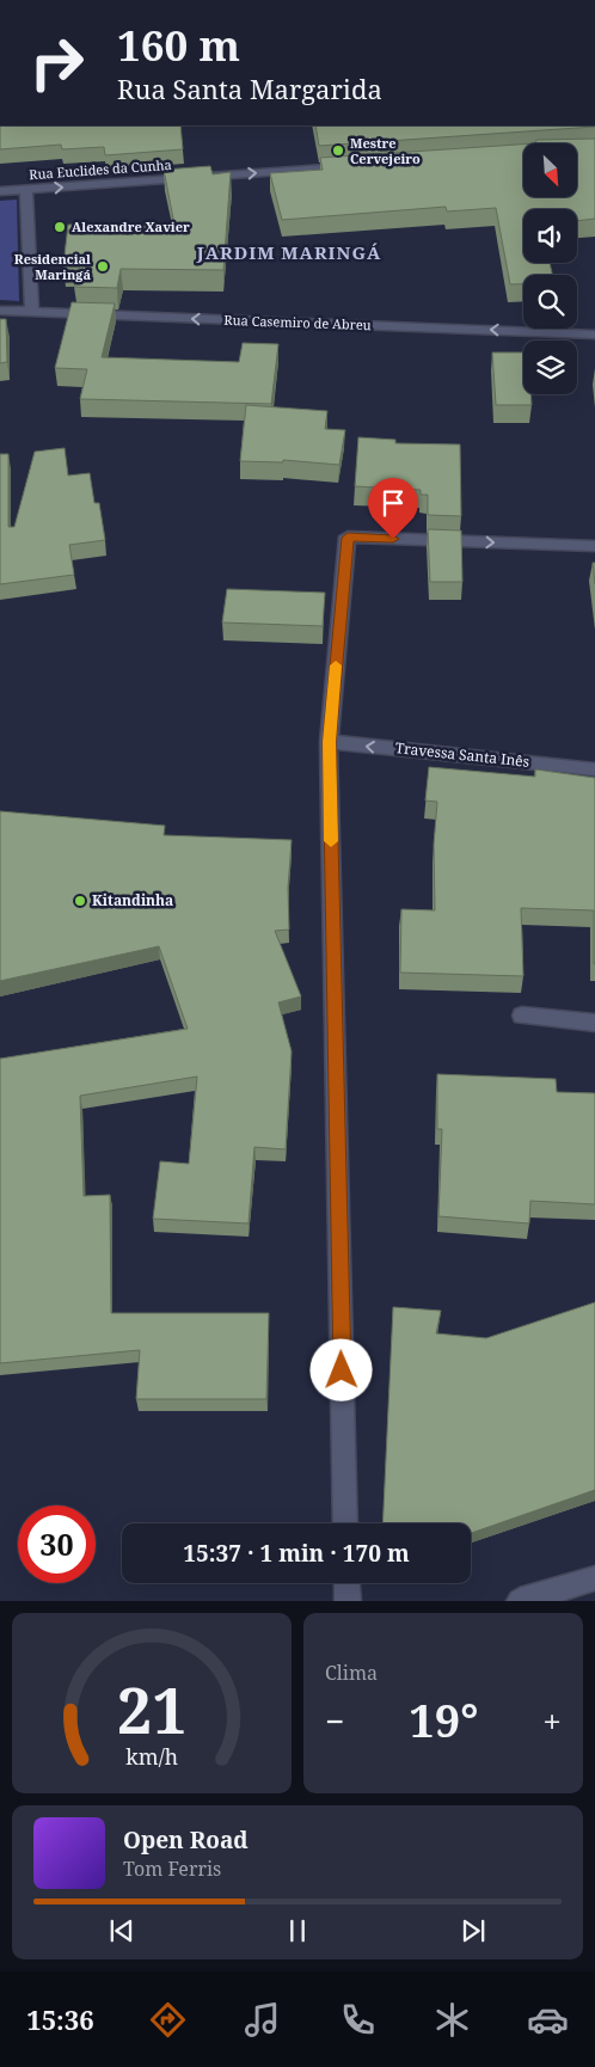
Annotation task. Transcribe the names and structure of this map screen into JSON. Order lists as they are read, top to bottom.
{
  "streets": {
    "street": ["Rua Euclides da Cunha", "Rua Casemiro de Abreu", "Travessa Santa Inês"]
  },
  "one_way": ["Rua Euclides da Cunha", "Rua Casemiro de Abreu", "Travessa Santa Inês"],
  "districts": ["JARDIM MARINGÁ"],
  "places": [
    "Mestre Cervejeiro",
    "Alexandre Xavier",
    "Residencial Maringá",
    "Kitandinha"
  ],
  "north": "bottom right",
  "page": {
    "turn": ["160 m", "Rua Santa Margarida"],
    "limit": "30",
    "trip": "15:37 · 1 min · 170 m",
    "tile": "Clima",
    "heat": ["−", "19°", "+"],
    "song": ["Open Road", "Tom Ferris"],
    "tabs": "15:36",
    "gauge": ["21", "km/h"]
  }
}
